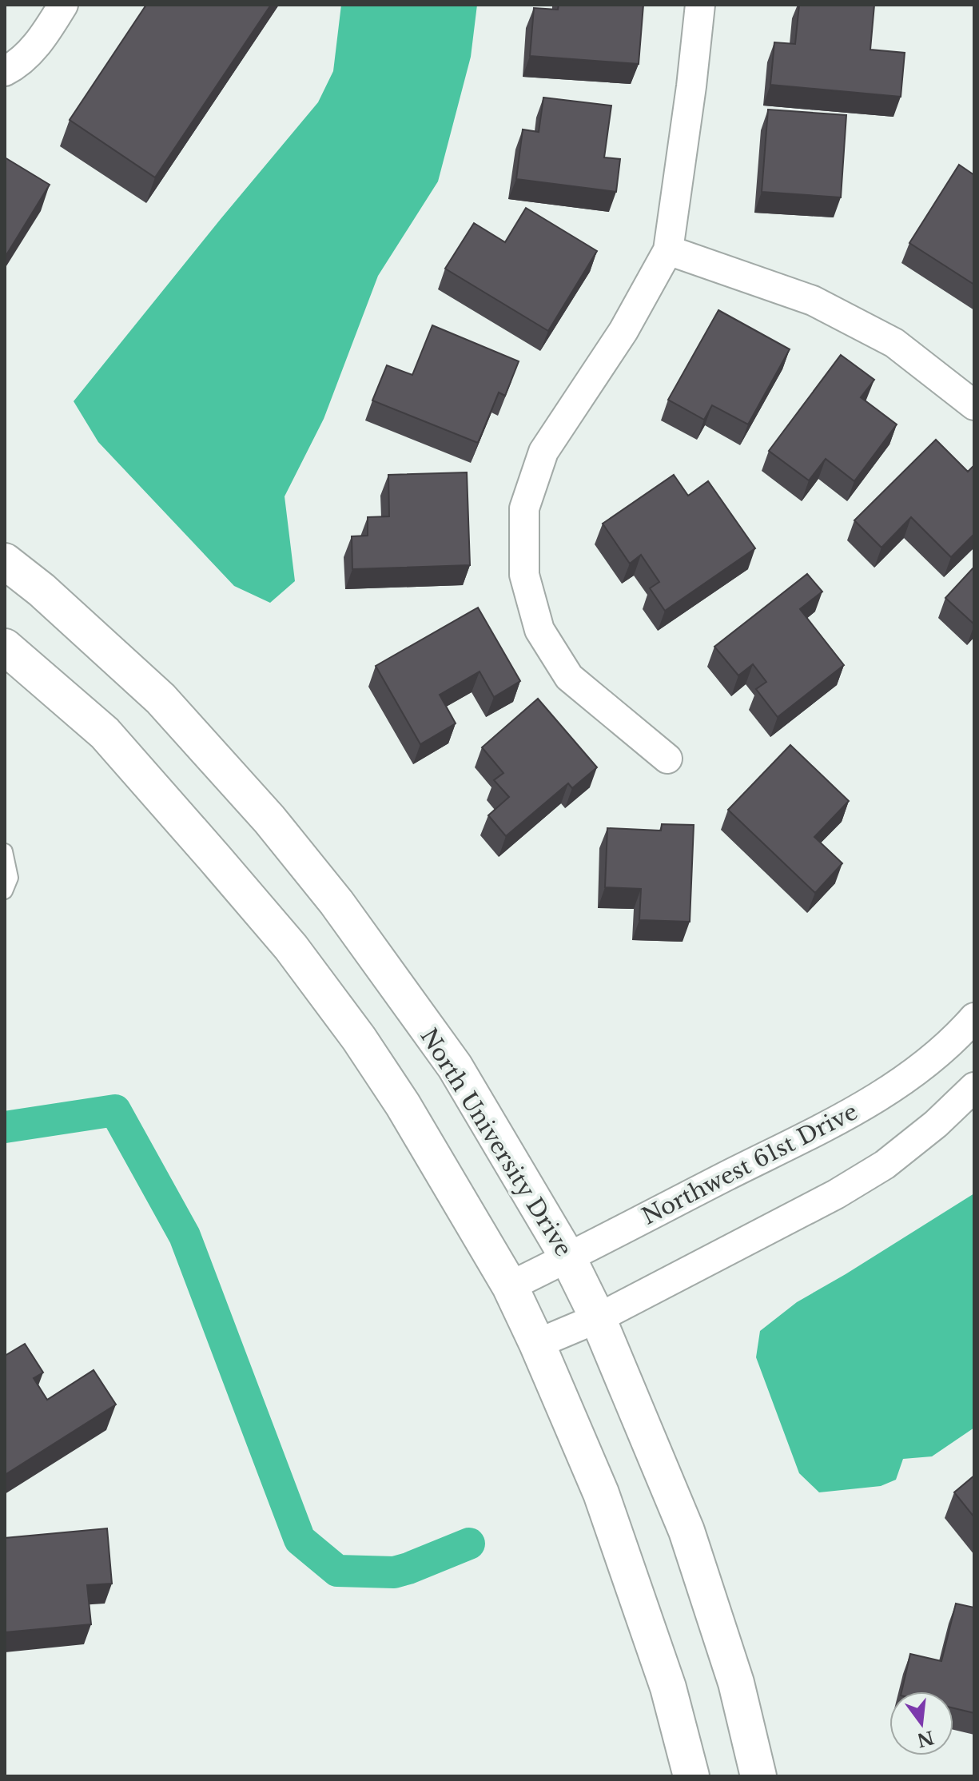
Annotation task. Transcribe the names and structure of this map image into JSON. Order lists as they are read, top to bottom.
{
  "streets": {
    "main road": ["North University Drive"],
    "street": ["Northwest 61st Drive"]
  },
  "crossings": [
    ["North University Drive", "Northwest 61st Drive"]
  ],
  "north": "bottom"
}
